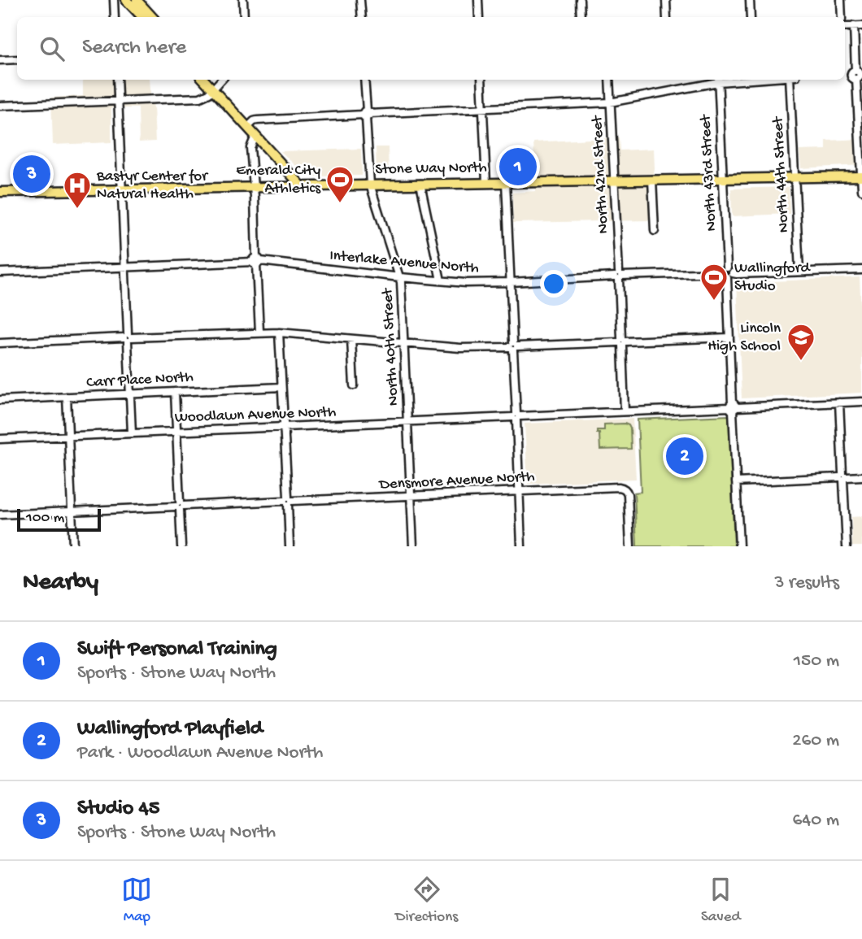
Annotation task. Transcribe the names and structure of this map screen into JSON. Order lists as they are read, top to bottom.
{
  "streets": {
    "main road": ["Stone Way North"],
    "street": [
      "North 43rd Street",
      "North 42nd Street",
      "North 44th Street",
      "Interlake Avenue North",
      "North 40th Street",
      "Carr Place North",
      "Woodlawn Avenue North",
      "Densmore Avenue North"
    ]
  },
  "crossings": [
    ["Stone Way North", "North 43rd Street"],
    ["Stone Way North", "North 42nd Street"],
    ["Stone Way North", "North 44th Street"],
    ["Stone Way North", "North 40th Street"],
    ["North 43rd Street", "Interlake Avenue North"],
    ["North 43rd Street", "Woodlawn Avenue North"],
    ["North 42nd Street", "Interlake Avenue North"],
    ["North 42nd Street", "Woodlawn Avenue North"],
    ["North 44th Street", "Interlake Avenue North"],
    ["Interlake Avenue North", "North 40th Street"],
    ["North 40th Street", "Woodlawn Avenue North"],
    ["North 40th Street", "Densmore Avenue North"]
  ],
  "places": {
    "sports": ["Emerald City Athletics", "Wallingford Studio"],
    "hospital": ["Bastyr Center for Natural Health"],
    "school or university": ["Lincoln High School"]
  },
  "scale_bar": "100 m",
  "page": {
    "search": "Search here",
    "pins": ["1", "3", "2"],
    "scale": "100 m",
    "heading": ["Nearby", "3 results"],
    "list": [
      {
        "mark": "1",
        "name": "Swift Personal Training",
        "note": "Sports · Stone Way North",
        "value": "150 m"
      },
      {
        "mark": "2",
        "name": "Wallingford Playfield",
        "note": "Park · Woodlawn Avenue North",
        "value": "260 m"
      },
      {
        "mark": "3",
        "name": "Studio 45",
        "note": "Sports · Stone Way North",
        "value": "640 m"
      }
    ],
    "nav": ["Map", "Directions", "Saved"]
  }
}
